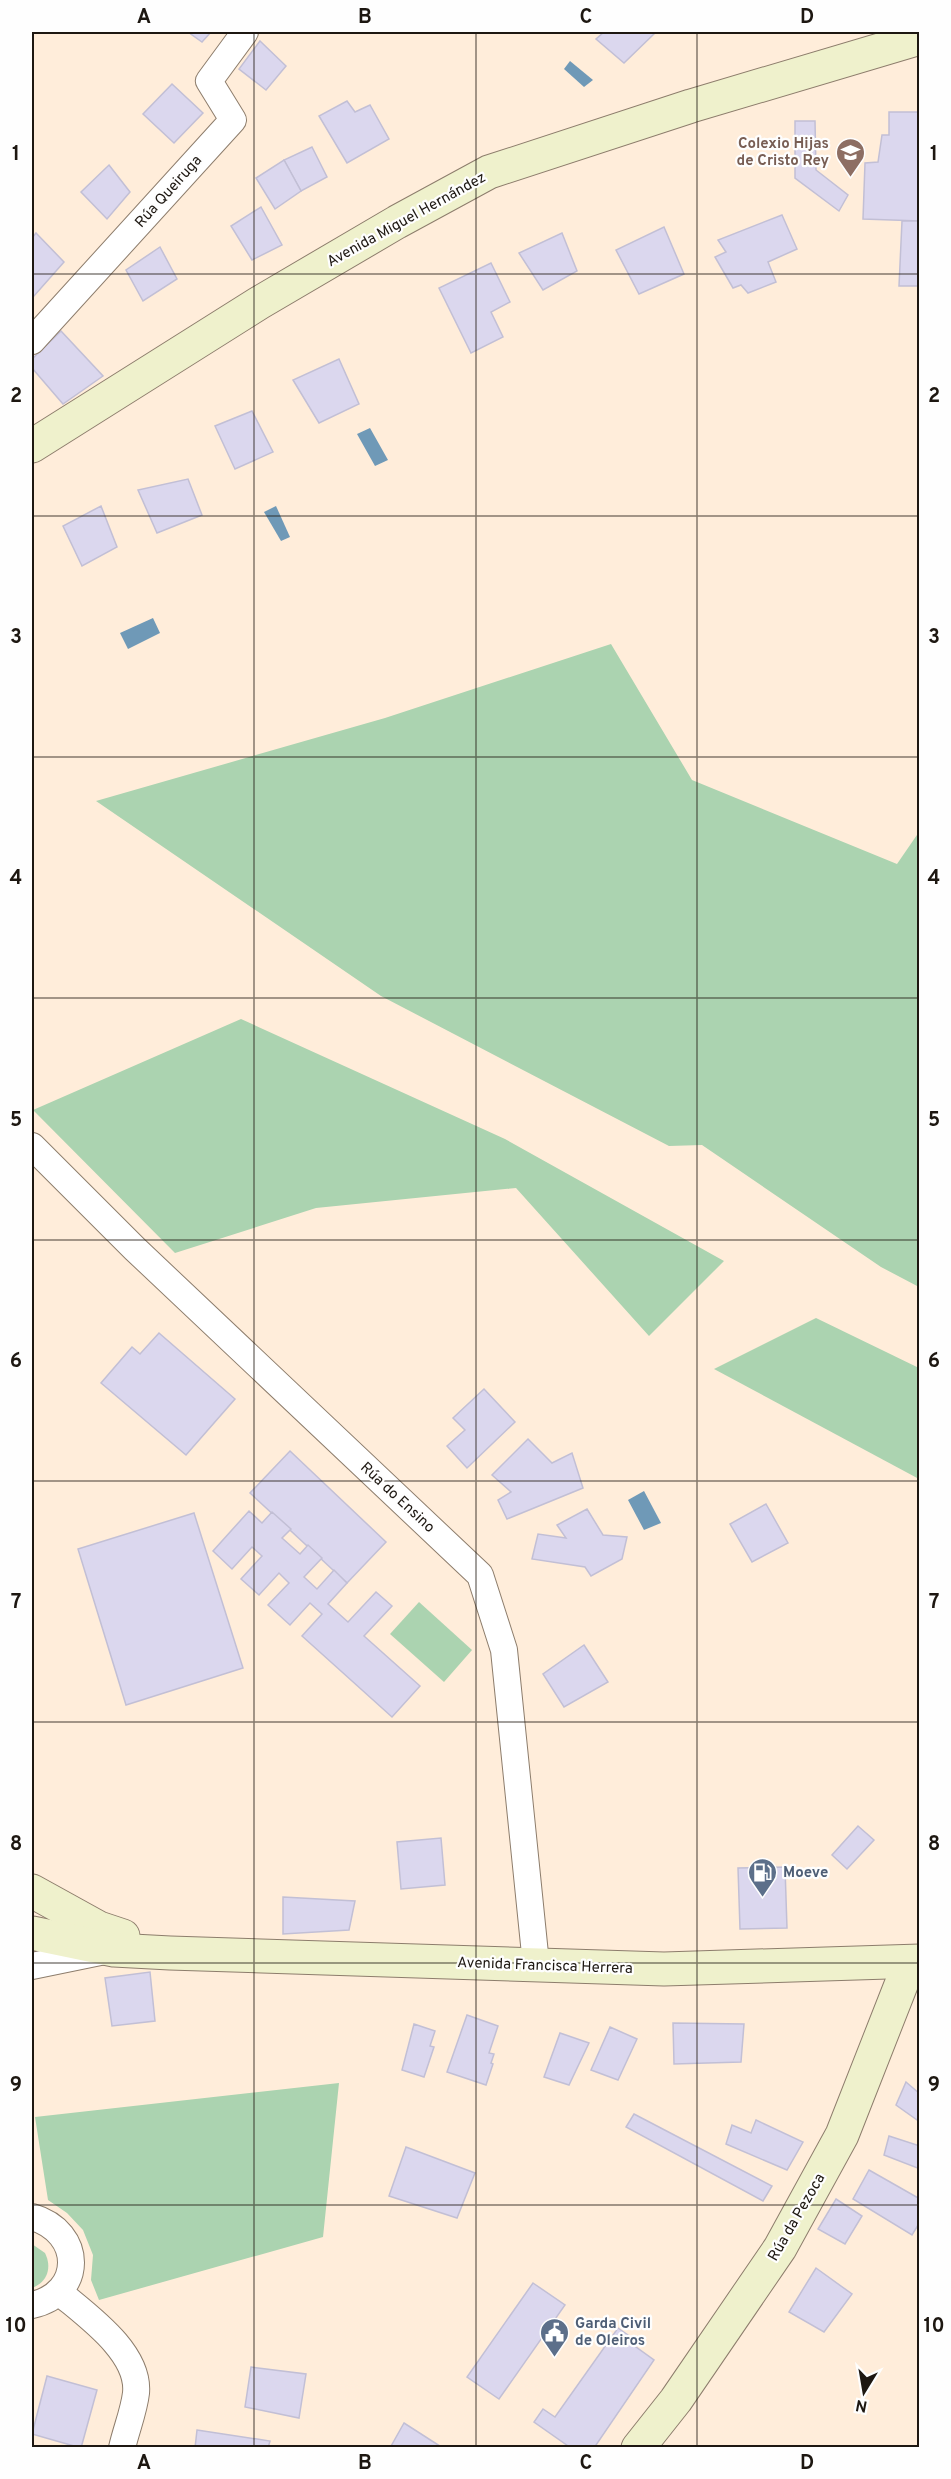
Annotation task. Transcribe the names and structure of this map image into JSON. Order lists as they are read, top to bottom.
{
  "streets": {
    "street": [
      "Rúa Queiruga",
      "Avenida Miguel Hernández",
      "Rúa do Ensino",
      "Avenida Francisca Herrera",
      "Rúa da Pezoca"
    ]
  },
  "crossings": [
    ["Rúa do Ensino", "Avenida Francisca Herrera"],
    ["Avenida Francisca Herrera", "Rúa da Pezoca"]
  ],
  "places": {
    "school or university": ["Colexio Hijas de Cristo Rey"],
    "fuel station": ["Moeve"],
    "public building": ["Garda Civil de Oleiros"]
  },
  "north": "bottom",
  "grid": {
    "columns": [
      "A",
      "B",
      "C",
      "D"
    ],
    "rows": [
      "1",
      "2",
      "3",
      "4",
      "5",
      "6",
      "7",
      "8",
      "9",
      "10"
    ]
  }
}
